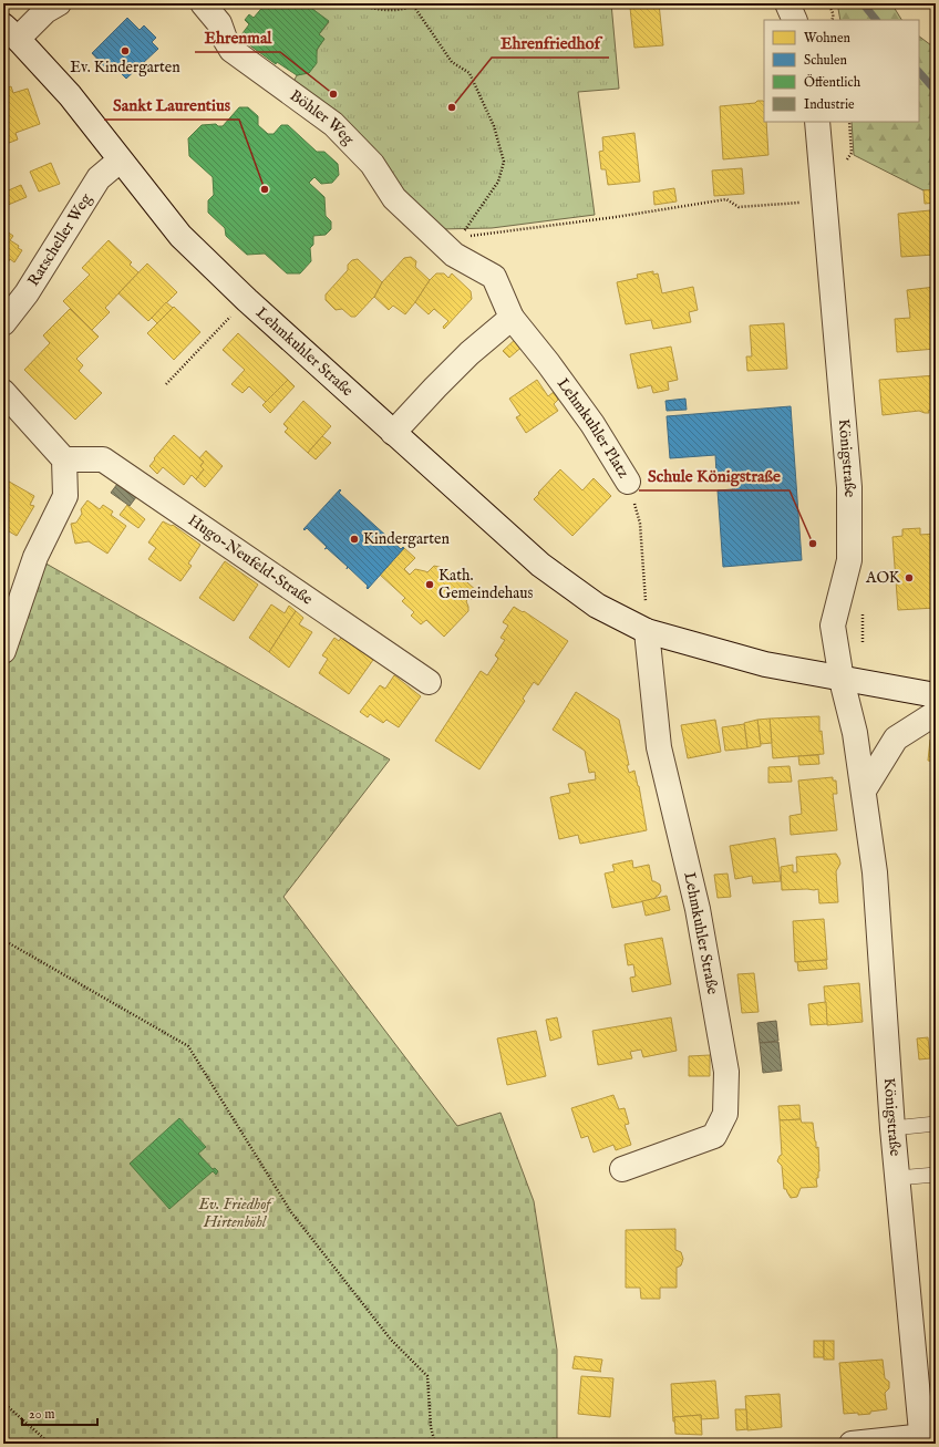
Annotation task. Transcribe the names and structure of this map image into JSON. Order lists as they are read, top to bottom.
{
  "streets": {
    "street": [
      "Böhler Weg",
      "Ratscheller Weg",
      "Lehmkuhler Straße",
      "Lehmkuhler Platz",
      "Königstraße",
      "Hugo-Neufeld-Straße"
    ]
  },
  "crossings": [
    ["Böhler Weg", "Lehmkuhler Platz"],
    ["Ratscheller Weg", "Lehmkuhler Straße"],
    ["Lehmkuhler Straße", "Lehmkuhler Platz"],
    ["Lehmkuhler Straße", "Königstraße"]
  ],
  "parks": ["Ev. Friedhof Hirtenböhl"],
  "places": [
    "Ev. Kindergarten",
    "Ehrenmal",
    "Ehrenfriedhof",
    "Sankt Laurentius",
    "Kindergarten",
    "Schule Königstraße",
    "AOK",
    "Kath. Gemeindehaus"
  ],
  "legend": [
    "Wohnen",
    "Schulen",
    "Öffentlich",
    "Industrie"
  ],
  "scale_bar": "20 m"
}
